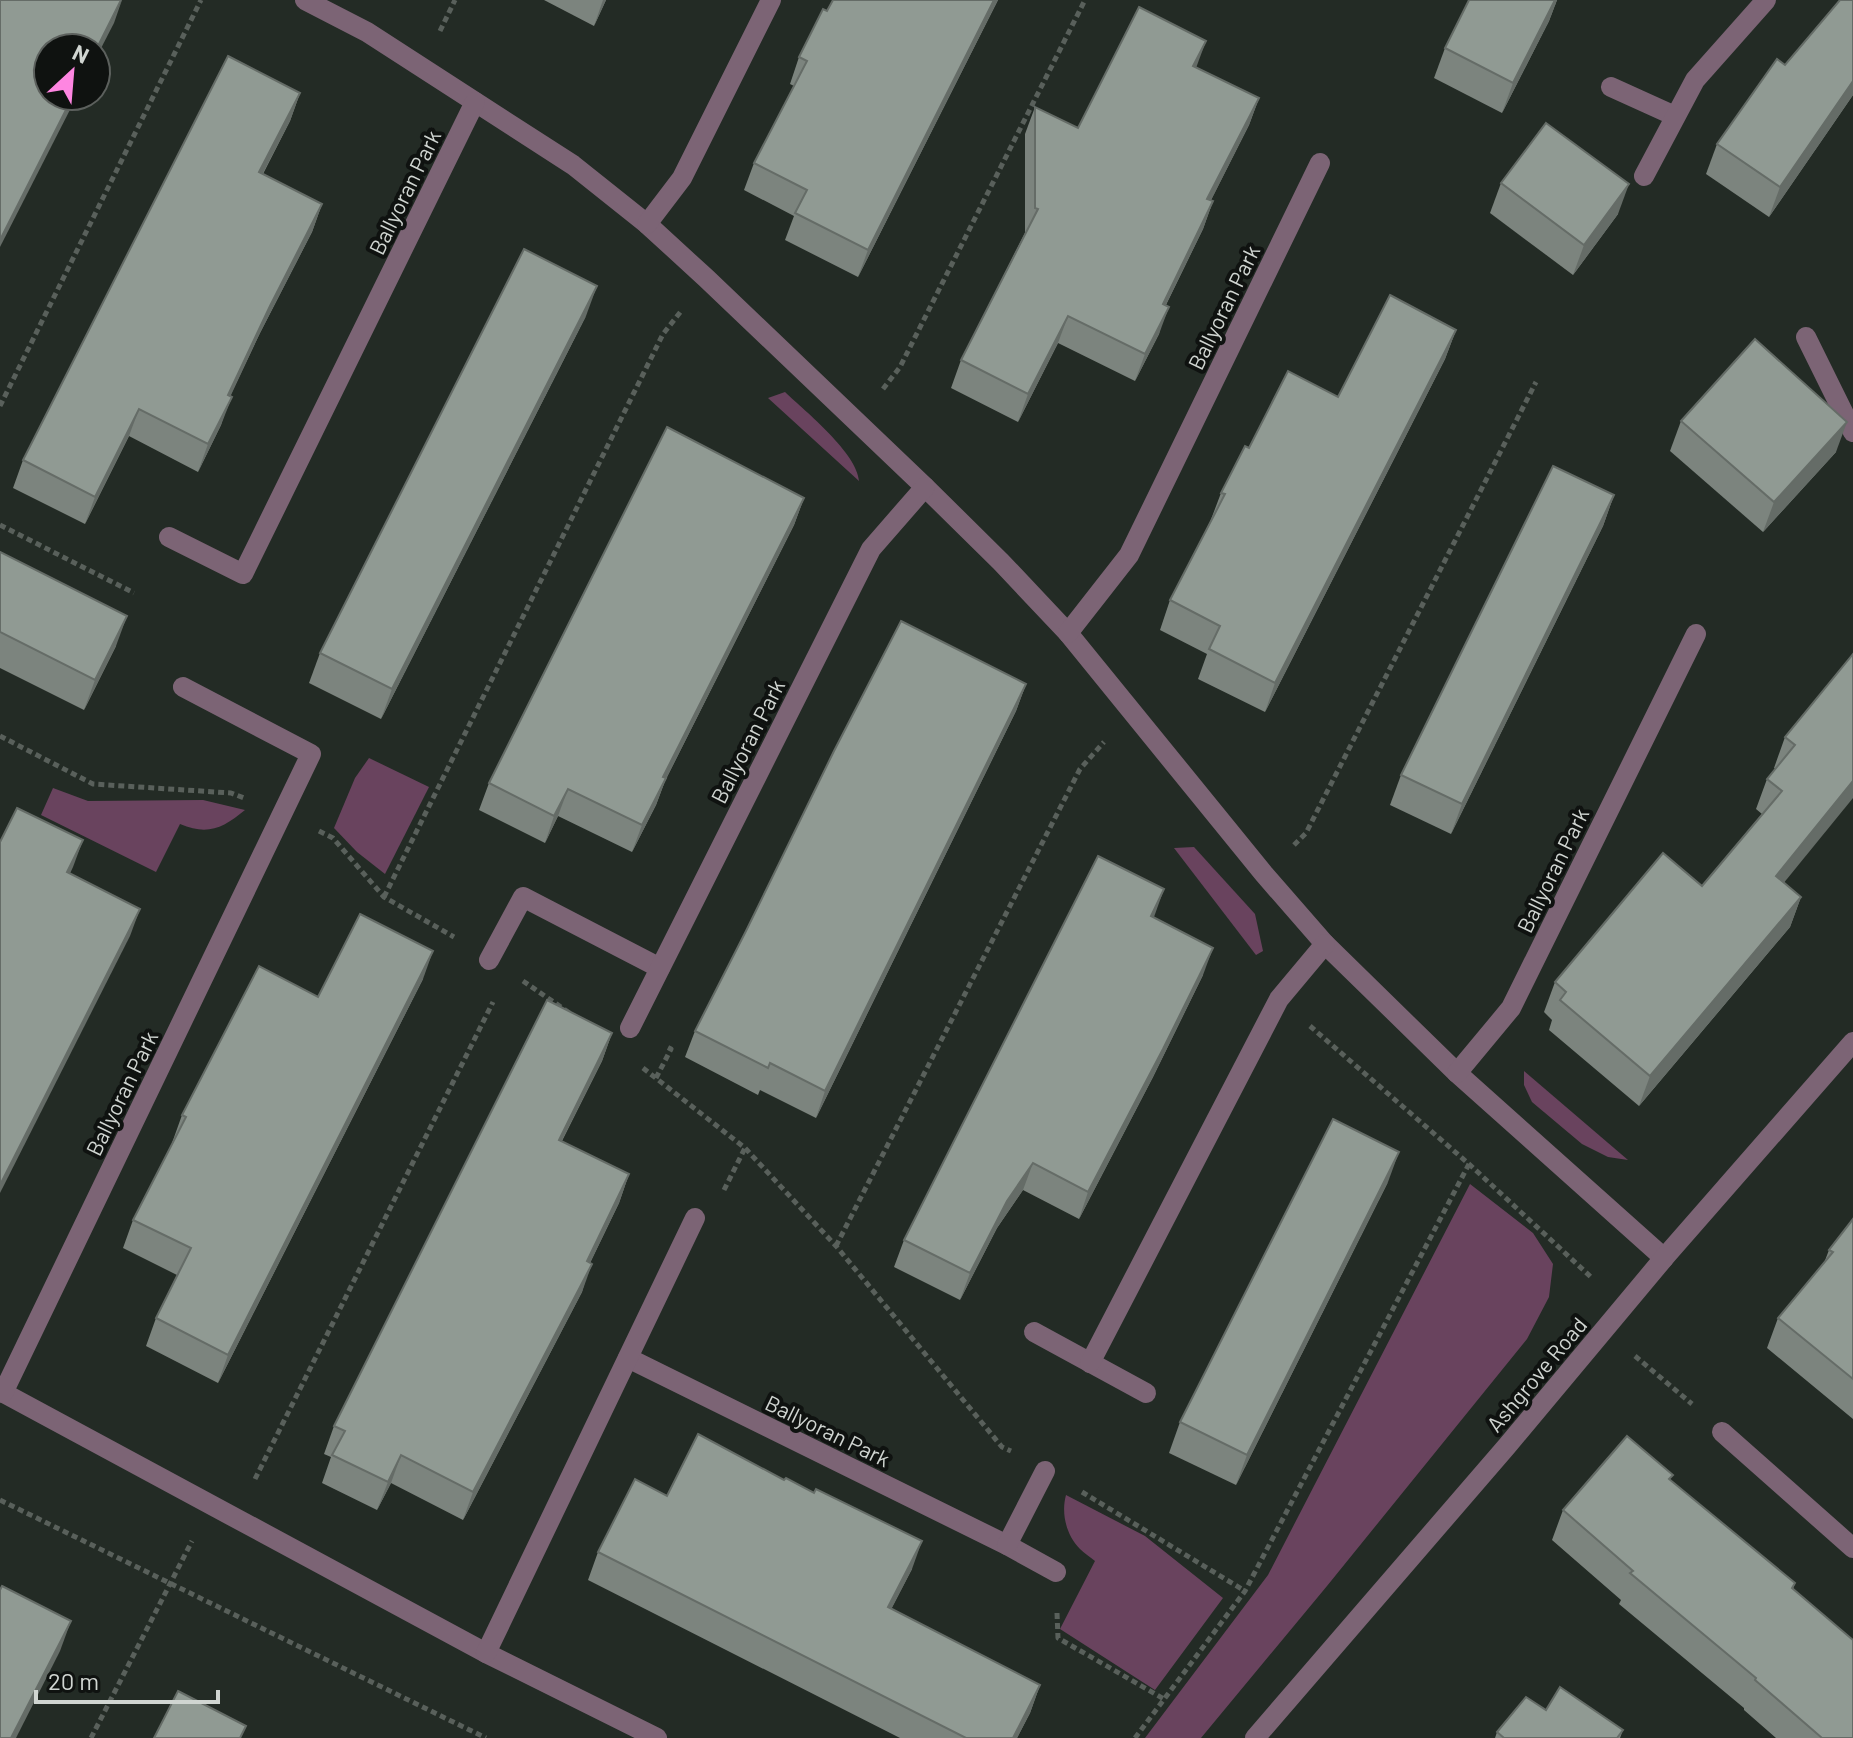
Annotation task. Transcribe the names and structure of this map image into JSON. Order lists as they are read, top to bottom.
{
  "streets": {
    "street": ["Ballyoran Park", "Ashgrove Road"]
  },
  "scale_bar": "20 m",
  "north": "top right"
}
